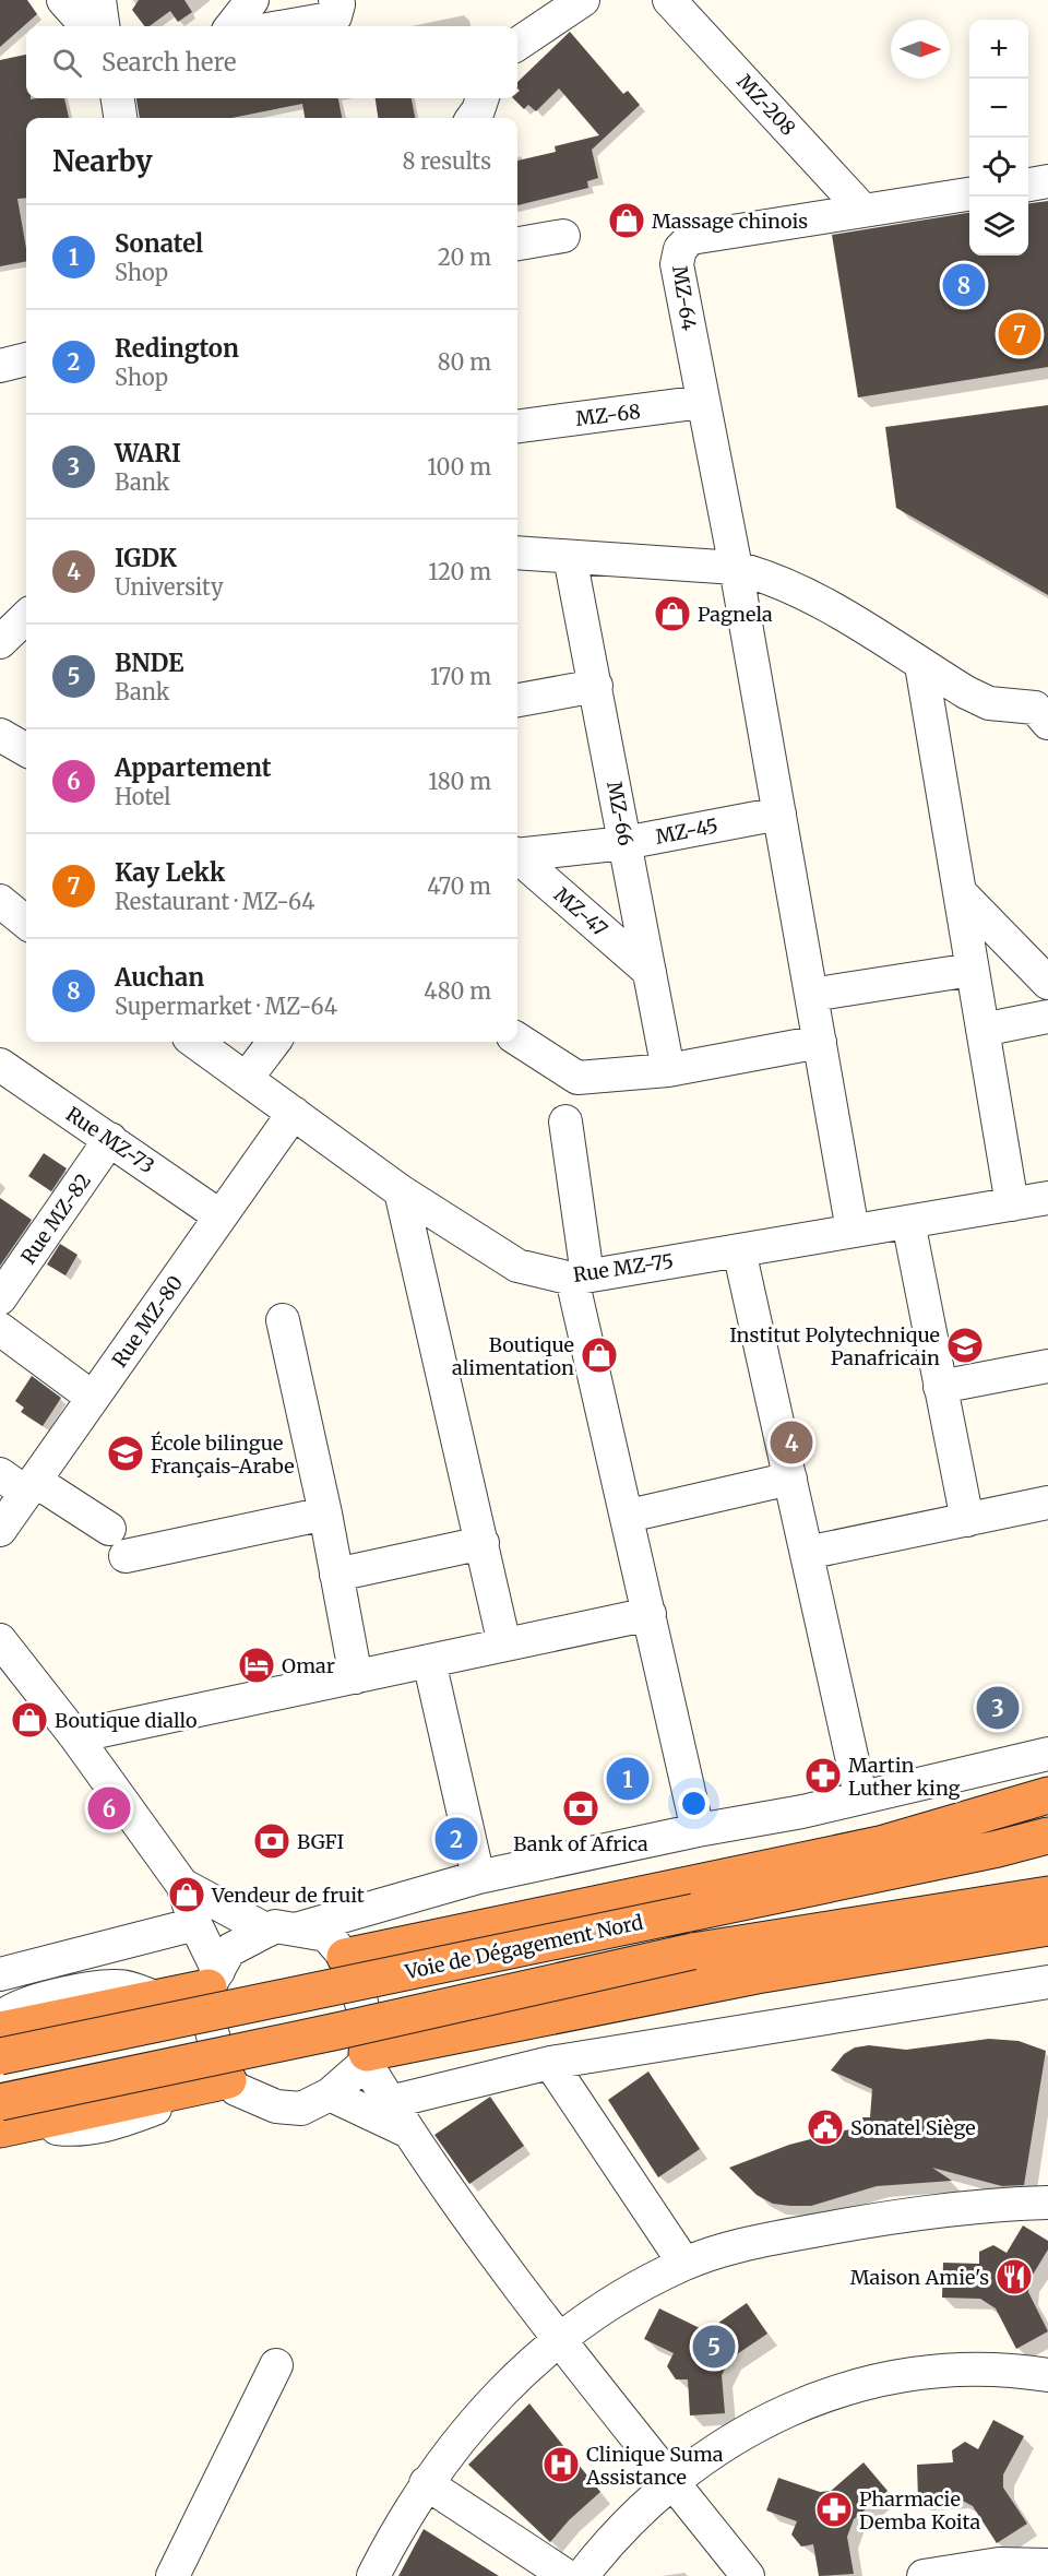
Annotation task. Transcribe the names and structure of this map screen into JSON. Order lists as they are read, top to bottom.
{
  "streets": {
    "highway": ["Voie de Dégagement Nord"],
    "street": [
      "MZ-208",
      "MZ-64",
      "MZ-68",
      "MZ-66",
      "MZ-45",
      "MZ-47",
      "Rue MZ-73",
      "Rue MZ-82",
      "Rue MZ-75",
      "Rue MZ-80"
    ]
  },
  "crossings": [
    ["MZ-208", "MZ-64"],
    ["MZ-64", "MZ-68"],
    ["MZ-64", "MZ-45"],
    ["MZ-64", "Rue MZ-75"],
    ["MZ-66", "MZ-45"],
    ["MZ-66", "MZ-47"],
    ["Rue MZ-73", "Rue MZ-82"],
    ["Rue MZ-73", "Rue MZ-80"],
    ["Rue MZ-75", "Rue MZ-80"]
  ],
  "places": {
    "shop": [
      "Massage chinois",
      "Pagnela",
      "Boutique alimentation",
      "Boutique diallo",
      "Vendeur de fruit"
    ],
    "school or university": ["Institut Polytechnique Panafricain", "École bilingue Français-Arabe"],
    "hotel": ["Omar"],
    "pharmacy": ["Martin Luther king", "Pharmacie Demba Koita"],
    "bank": ["Bank of Africa", "BGFI"],
    "public building": ["Sonatel Siège"],
    "restaurant": ["Maison Amie's"],
    "hospital": ["Clinique Suma Assistance"]
  },
  "north": "right",
  "page": {
    "map_buttons": ["+", "−"],
    "search": "Search here",
    "heading": ["Nearby", "8 results"],
    "list": [
      {
        "mark": "1",
        "name": "Sonatel",
        "note": "Shop",
        "value": "20 m"
      },
      {
        "mark": "2",
        "name": "Redington",
        "note": "Shop",
        "value": "80 m"
      },
      {
        "mark": "3",
        "name": "WARI",
        "note": "Bank",
        "value": "100 m"
      },
      {
        "mark": "4",
        "name": "IGDK",
        "note": "University",
        "value": "120 m"
      },
      {
        "mark": "5",
        "name": "BNDE",
        "note": "Bank",
        "value": "170 m"
      },
      {
        "mark": "6",
        "name": "Appartement",
        "note": "Hotel",
        "value": "180 m"
      },
      {
        "mark": "7",
        "name": "Kay Lekk",
        "note": "Restaurant · MZ-64",
        "value": "470 m"
      },
      {
        "mark": "8",
        "name": "Auchan",
        "note": "Supermarket · MZ-64",
        "value": "480 m"
      }
    ],
    "pins": [
      "8",
      "7",
      "4",
      "3",
      "1",
      "6",
      "2",
      "5"
    ]
  }
}
